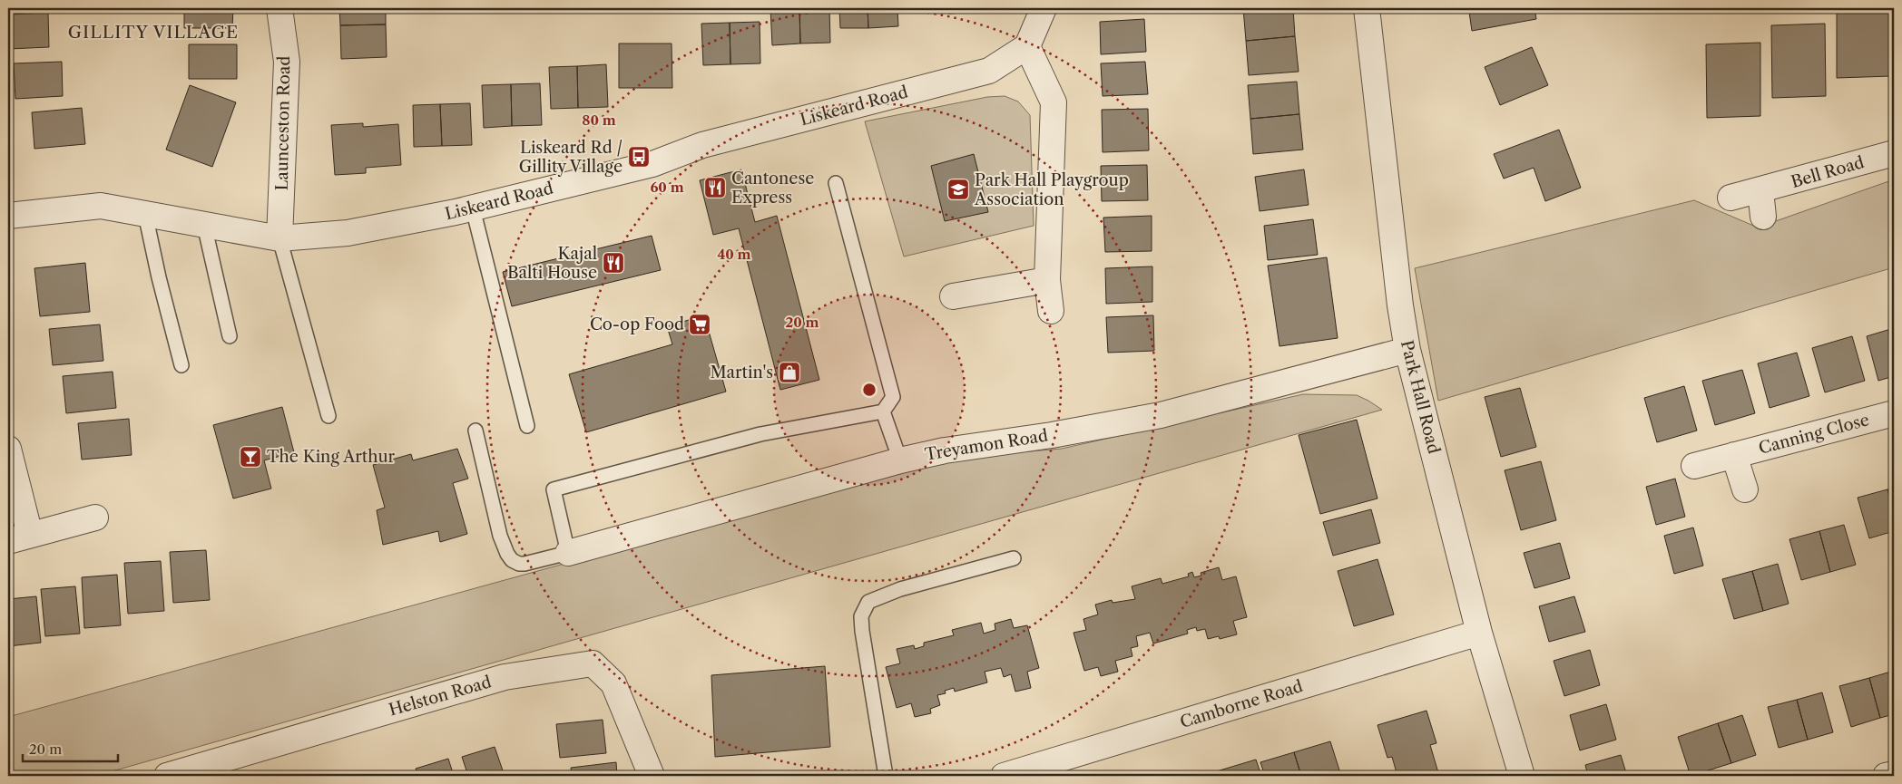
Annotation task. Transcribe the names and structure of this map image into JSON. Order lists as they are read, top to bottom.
{
  "streets": {
    "street": [
      "Liskeard Road",
      "Launceston Road",
      "Bell Road",
      "Park Hall Road",
      "Canning Close",
      "Treyamon Road",
      "Helston Road",
      "Camborne Road"
    ]
  },
  "crossings": [
    ["Liskeard Road", "Launceston Road"],
    ["Park Hall Road", "Treyamon Road"],
    ["Park Hall Road", "Camborne Road"]
  ],
  "districts": ["GILLITY VILLAGE"],
  "places": {
    "bus stop": ["Liskeard Rd / Gillity Village"],
    "restaurant": ["Cantonese Express", "Kajal Balti House"],
    "school or university": ["Park Hall Playgroup Association"],
    "supermarket": ["Co-op Food"],
    "shop": ["Martin's"],
    "bar": ["The King Arthur"]
  },
  "scale_bar": "20 m",
  "rings": [
    "80 m",
    "60 m",
    "40 m",
    "20 m"
  ]
}
